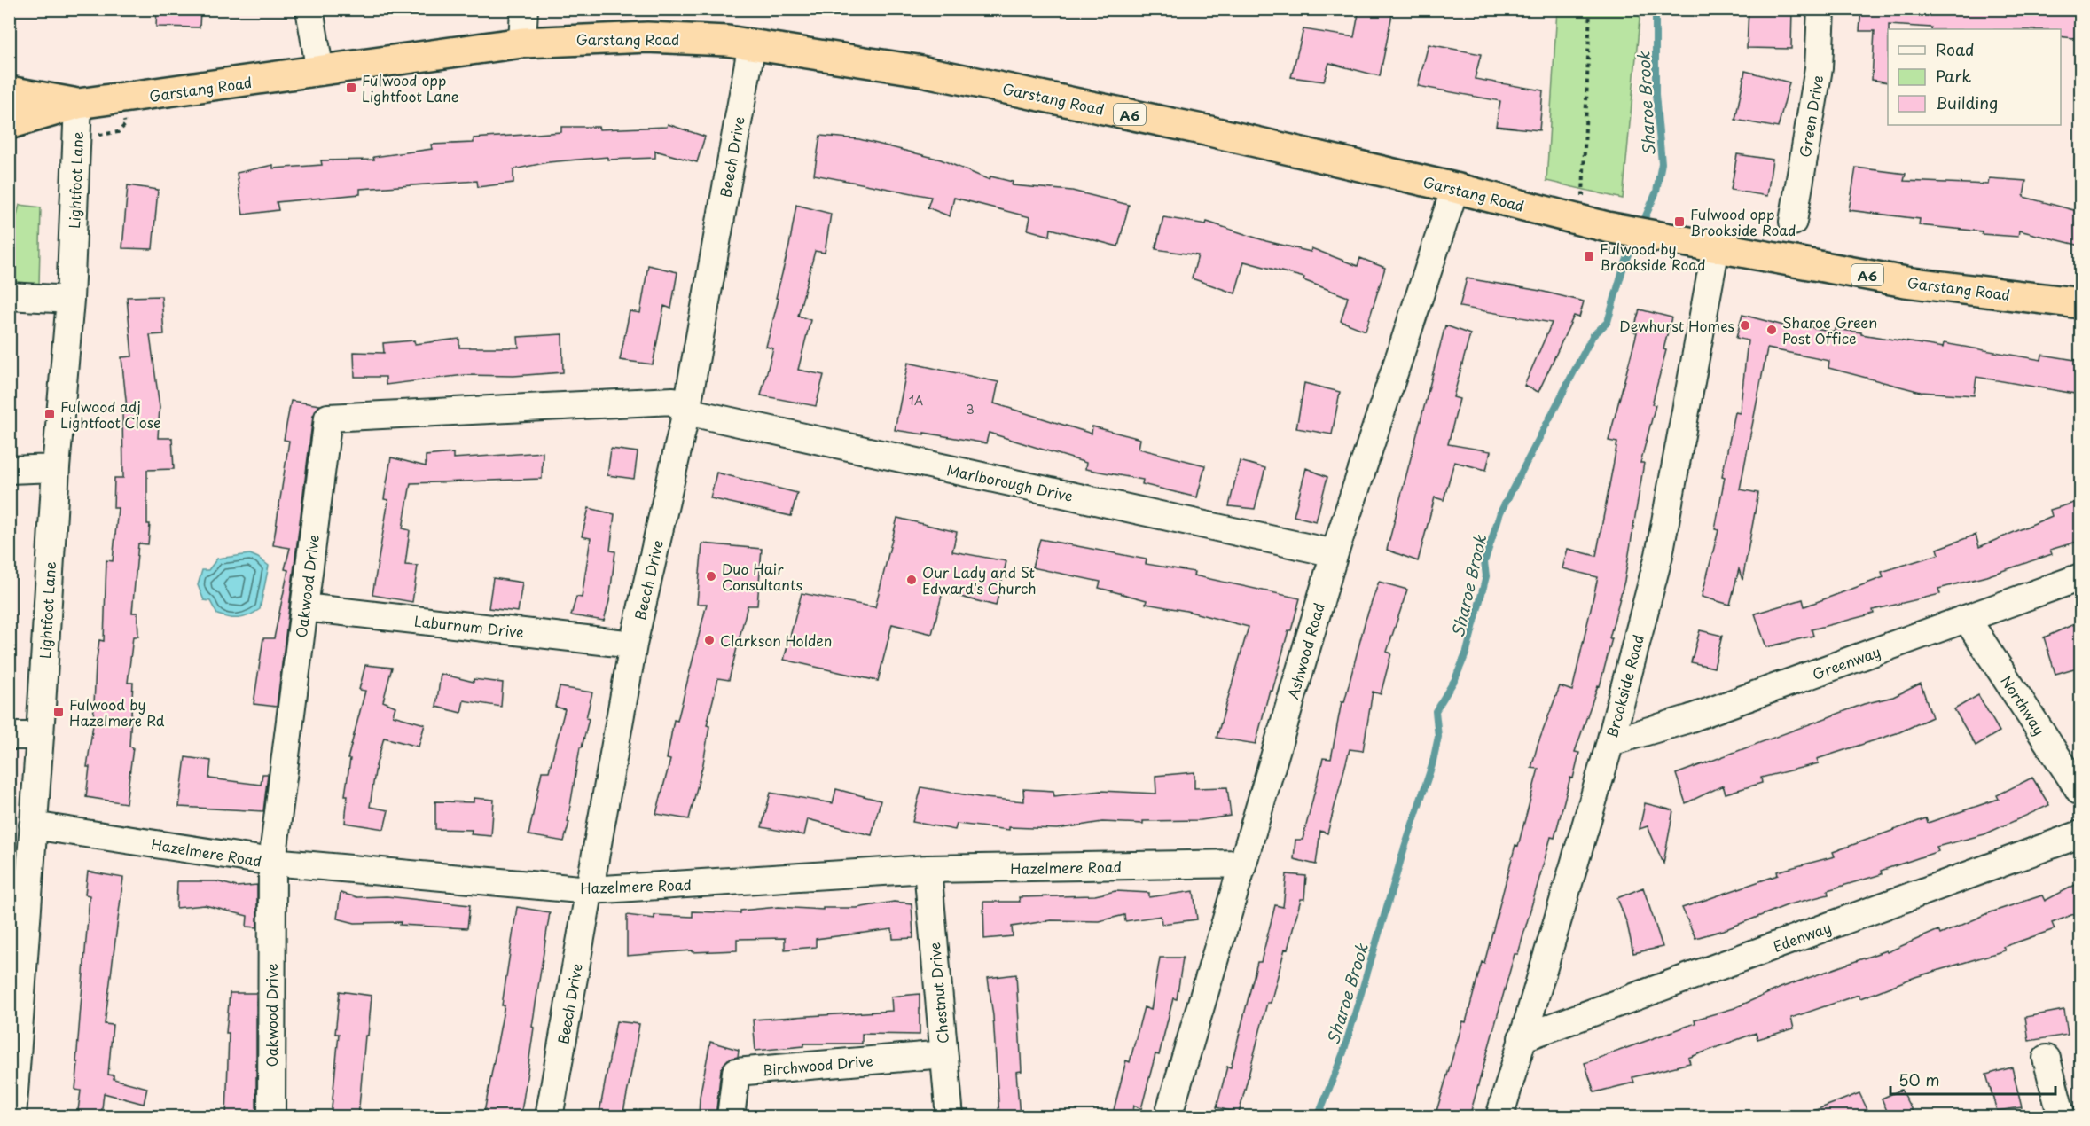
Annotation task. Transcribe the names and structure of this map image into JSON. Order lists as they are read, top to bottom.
{
  "streets": {
    "highway": ["Garstang Road", "A6"],
    "street": [
      "Green Drive",
      "Beech Drive",
      "Lightfoot Lane",
      "Marlborough Drive",
      "Oakwood Drive",
      "Laburnum Drive",
      "Ashwood Road",
      "Greenway",
      "Brookside Road",
      "Northway",
      "Hazelmere Road",
      "Edenway",
      "Chestnut Drive",
      "Birchwood Drive"
    ]
  },
  "crossings": [
    ["Garstang Road", "Beech Drive"],
    ["Garstang Road", "Lightfoot Lane"],
    ["Garstang Road", "Ashwood Road"],
    ["Garstang Road", "Brookside Road"],
    ["Beech Drive", "Marlborough Drive"],
    ["Beech Drive", "Oakwood Drive"],
    ["Beech Drive", "Laburnum Drive"],
    ["Beech Drive", "Hazelmere Road"],
    ["Lightfoot Lane", "Hazelmere Road"],
    ["Marlborough Drive", "Oakwood Drive"],
    ["Marlborough Drive", "Ashwood Road"],
    ["Oakwood Drive", "Laburnum Drive"],
    ["Oakwood Drive", "Hazelmere Road"],
    ["Ashwood Road", "Hazelmere Road"],
    ["Greenway", "Brookside Road"],
    ["Greenway", "Northway"],
    ["Brookside Road", "Edenway"],
    ["Hazelmere Road", "Chestnut Drive"],
    ["Chestnut Drive", "Birchwood Drive"]
  ],
  "water": ["Sharoe Brook"],
  "places": {
    "transit": [
      "Fulwood opp Lightfoot Lane",
      "Fulwood opp Brookside Road",
      "Fulwood by Brookside Road",
      "Fulwood adj Lightfoot Close",
      "Fulwood by Hazelmere Rd"
    ],
    "other": [
      "Dewhurst Homes",
      "Sharoe Green Post Office",
      "Duo Hair Consultants",
      "Our Lady and St Edward's Church",
      "Clarkson Holden"
    ]
  },
  "house_numbers": ["1A", "3"],
  "legend": ["Road", "Park", "Building"],
  "scale_bar": "50 m"
}
